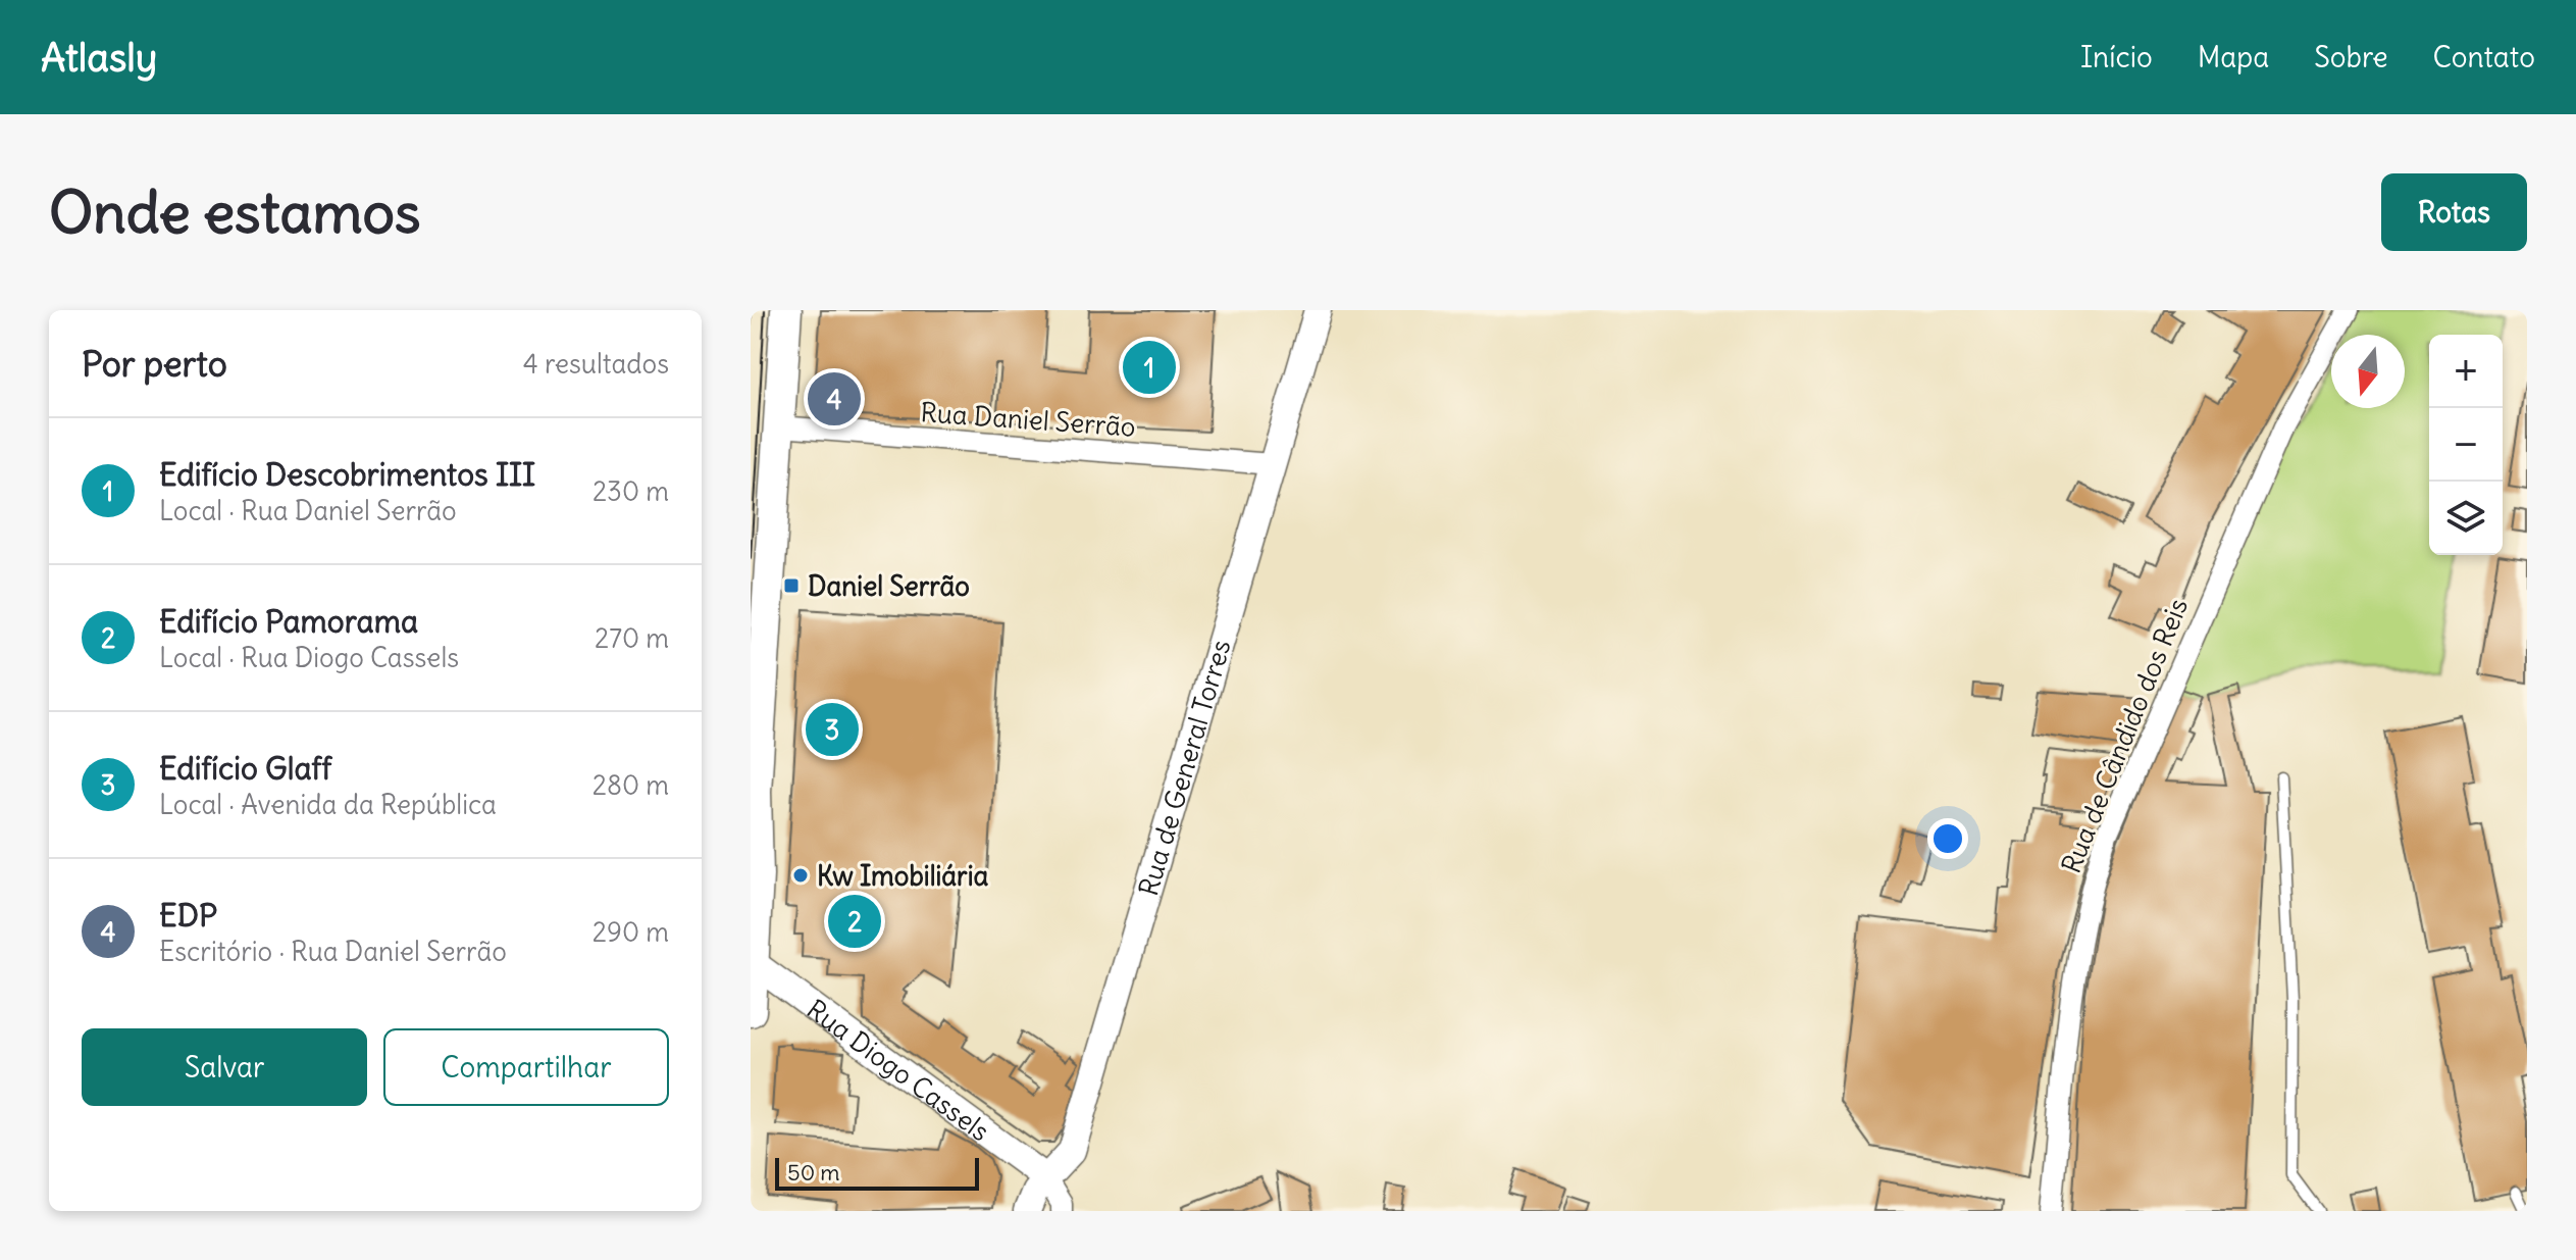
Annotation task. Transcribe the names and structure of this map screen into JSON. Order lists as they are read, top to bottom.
{
  "streets": {
    "street": [
      "Rua Daniel Serrão",
      "Rua de Cândido dos Reis",
      "Rua de General Torres",
      "Rua Diogo Cassels"
    ]
  },
  "crossings": [
    ["Rua Daniel Serrão", "Rua de General Torres"],
    ["Rua de General Torres", "Rua Diogo Cassels"]
  ],
  "places": {
    "transit": ["Daniel Serrão"],
    "other": ["Kw Imobiliária"]
  },
  "scale_bar": "50 m",
  "north": "bottom",
  "page": {
    "header": "Atlasly",
    "nav": [
      "Início",
      "Mapa",
      "Sobre",
      "Contato"
    ],
    "buttons": [
      "Rotas",
      ["Salvar", "Compartilhar"]
    ],
    "title": "Onde estamos",
    "heading": ["Por perto", "4 resultados"],
    "map_buttons": ["+", "−"],
    "pins": [
      "1",
      "4",
      "3",
      "2"
    ],
    "list": [
      {
        "mark": "1",
        "name": "Edifício Descobrimentos III",
        "note": "Local · Rua Daniel Serrão",
        "value": "230 m"
      },
      {
        "mark": "2",
        "name": "Edifício Pamorama",
        "note": "Local · Rua Diogo Cassels",
        "value": "270 m"
      },
      {
        "mark": "3",
        "name": "Edifício Glaff",
        "note": "Local · Avenida da República",
        "value": "280 m"
      },
      {
        "mark": "4",
        "name": "EDP",
        "note": "Escritório · Rua Daniel Serrão",
        "value": "290 m"
      }
    ],
    "scale": "50 m"
  }
}
